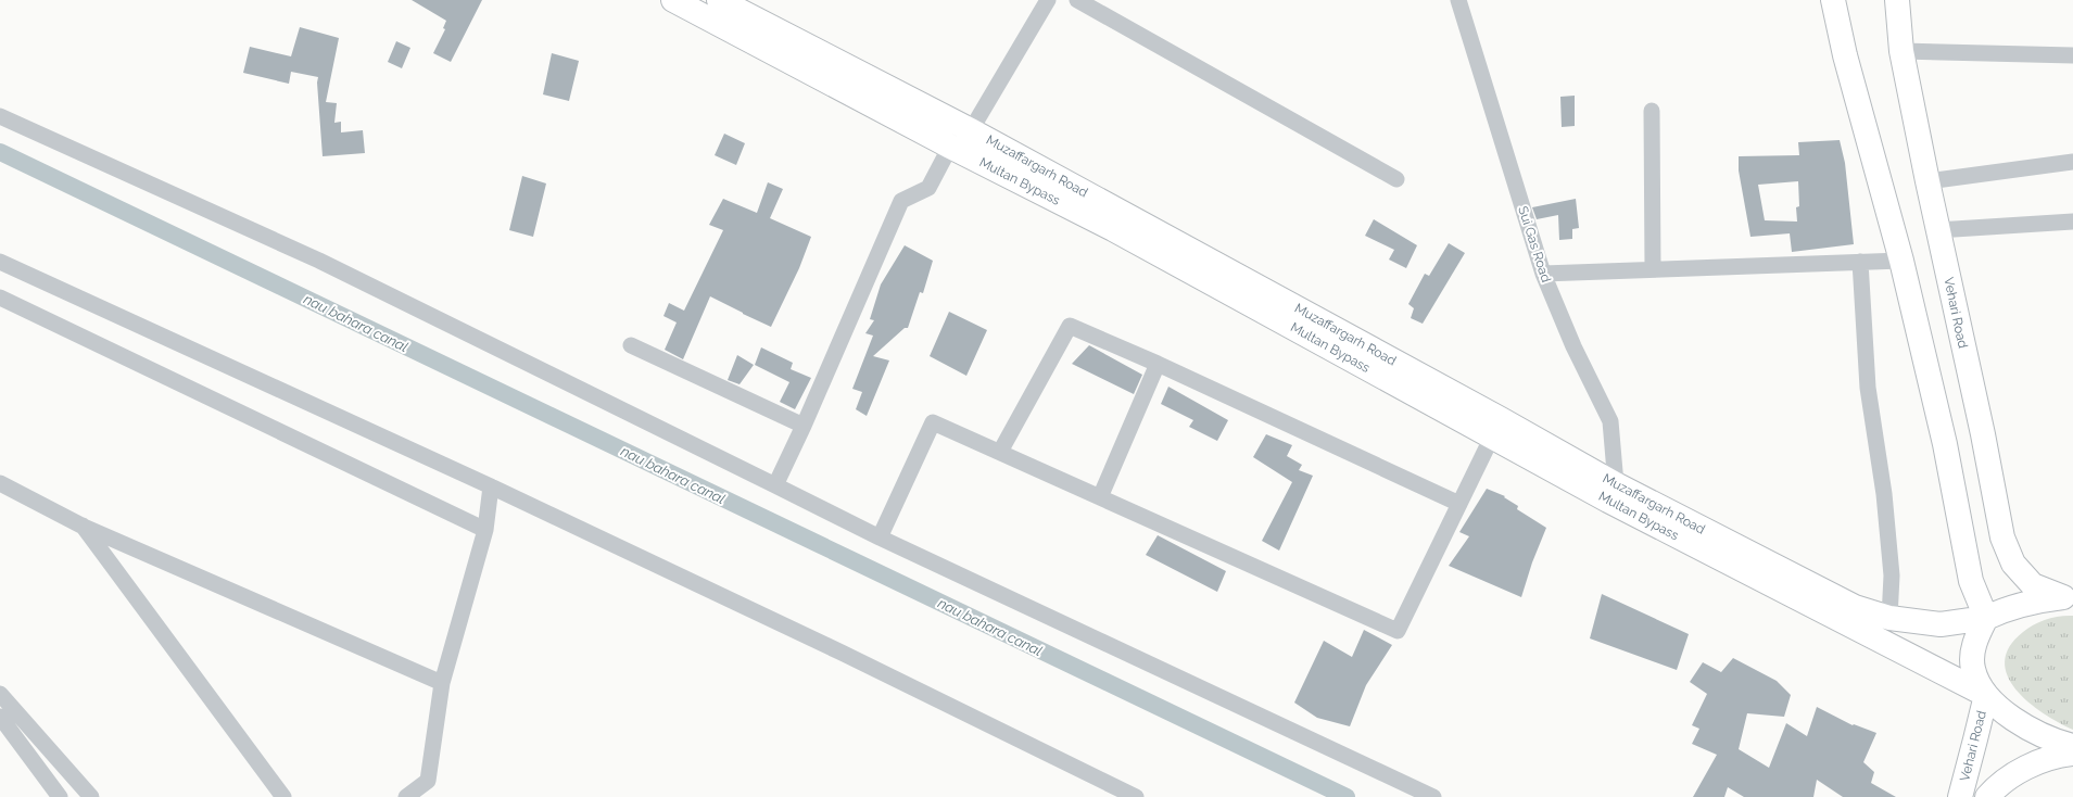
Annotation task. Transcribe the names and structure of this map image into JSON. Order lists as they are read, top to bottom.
{
  "streets": {
    "main road": ["Muzaffargarh Road", "Multan Bypass", "Vehari Road"],
    "street": ["Sui Gas Road"]
  },
  "crossings": [
    ["Muzaffargarh Road", "Multan Bypass"],
    ["Muzaffargarh Road", "Sui Gas Road"],
    ["Muzaffargarh Road", "Vehari Road"],
    ["Multan Bypass", "Vehari Road"]
  ],
  "water": ["nau bahara canal"]
}
